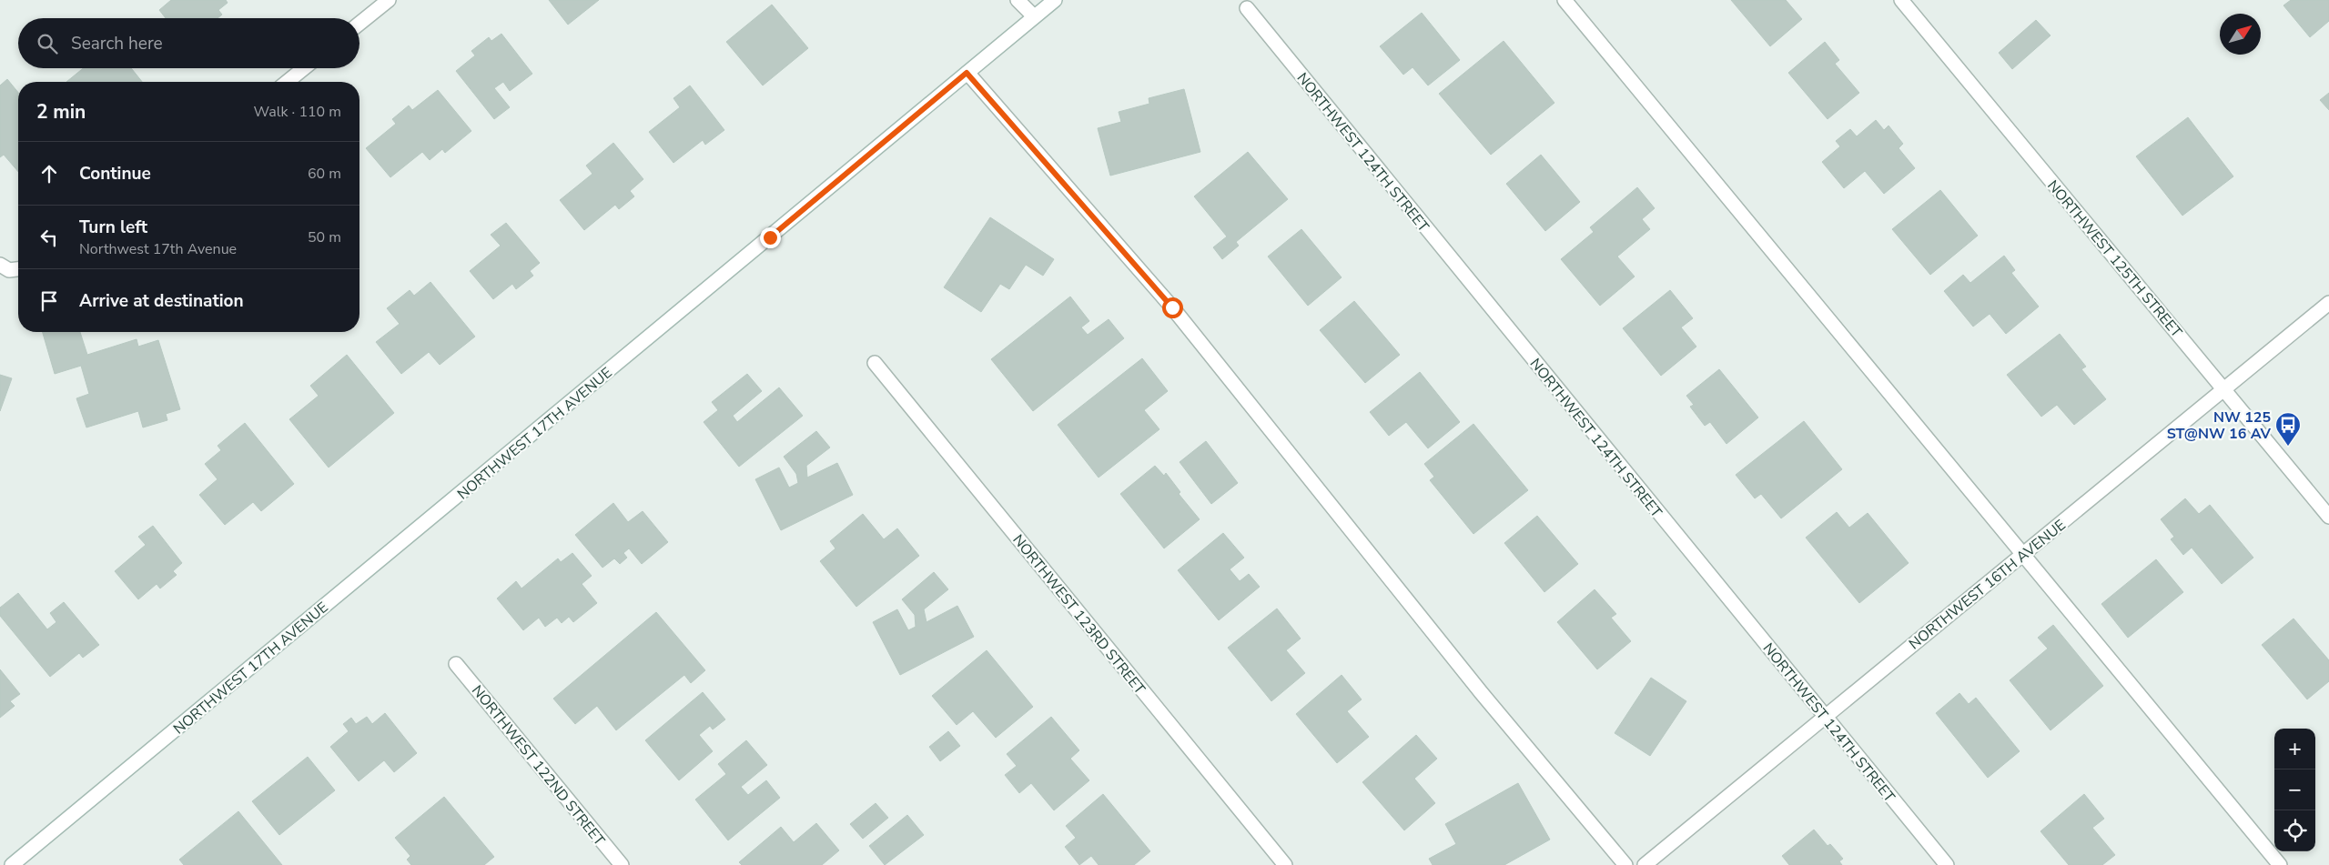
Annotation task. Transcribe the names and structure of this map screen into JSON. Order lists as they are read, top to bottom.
{
  "streets": {
    "street": [
      "NORTHWEST 124TH STREET",
      "NORTHWEST 125TH STREET",
      "NORTHWEST 17TH AVENUE",
      "NORTHWEST 16TH AVENUE",
      "NORTHWEST 123RD STREET",
      "NORTHWEST 122ND STREET"
    ]
  },
  "crossings": [
    ["NORTHWEST 124TH STREET", "NORTHWEST 16TH AVENUE"],
    ["NORTHWEST 125TH STREET", "NORTHWEST 16TH AVENUE"]
  ],
  "places": {
    "bus stop": ["NW 125 ST@NW 16 AV"]
  },
  "north": "top right",
  "page": {
    "search": "Search here",
    "heading": ["2 min", "Walk · 110 m"],
    "list": [
      ["Continue", "60 m"],
      ["Turn left", "Northwest 17th Avenue", "50 m"],
      "Arrive at destination"
    ],
    "map_buttons": ["+", "−"]
  }
}
